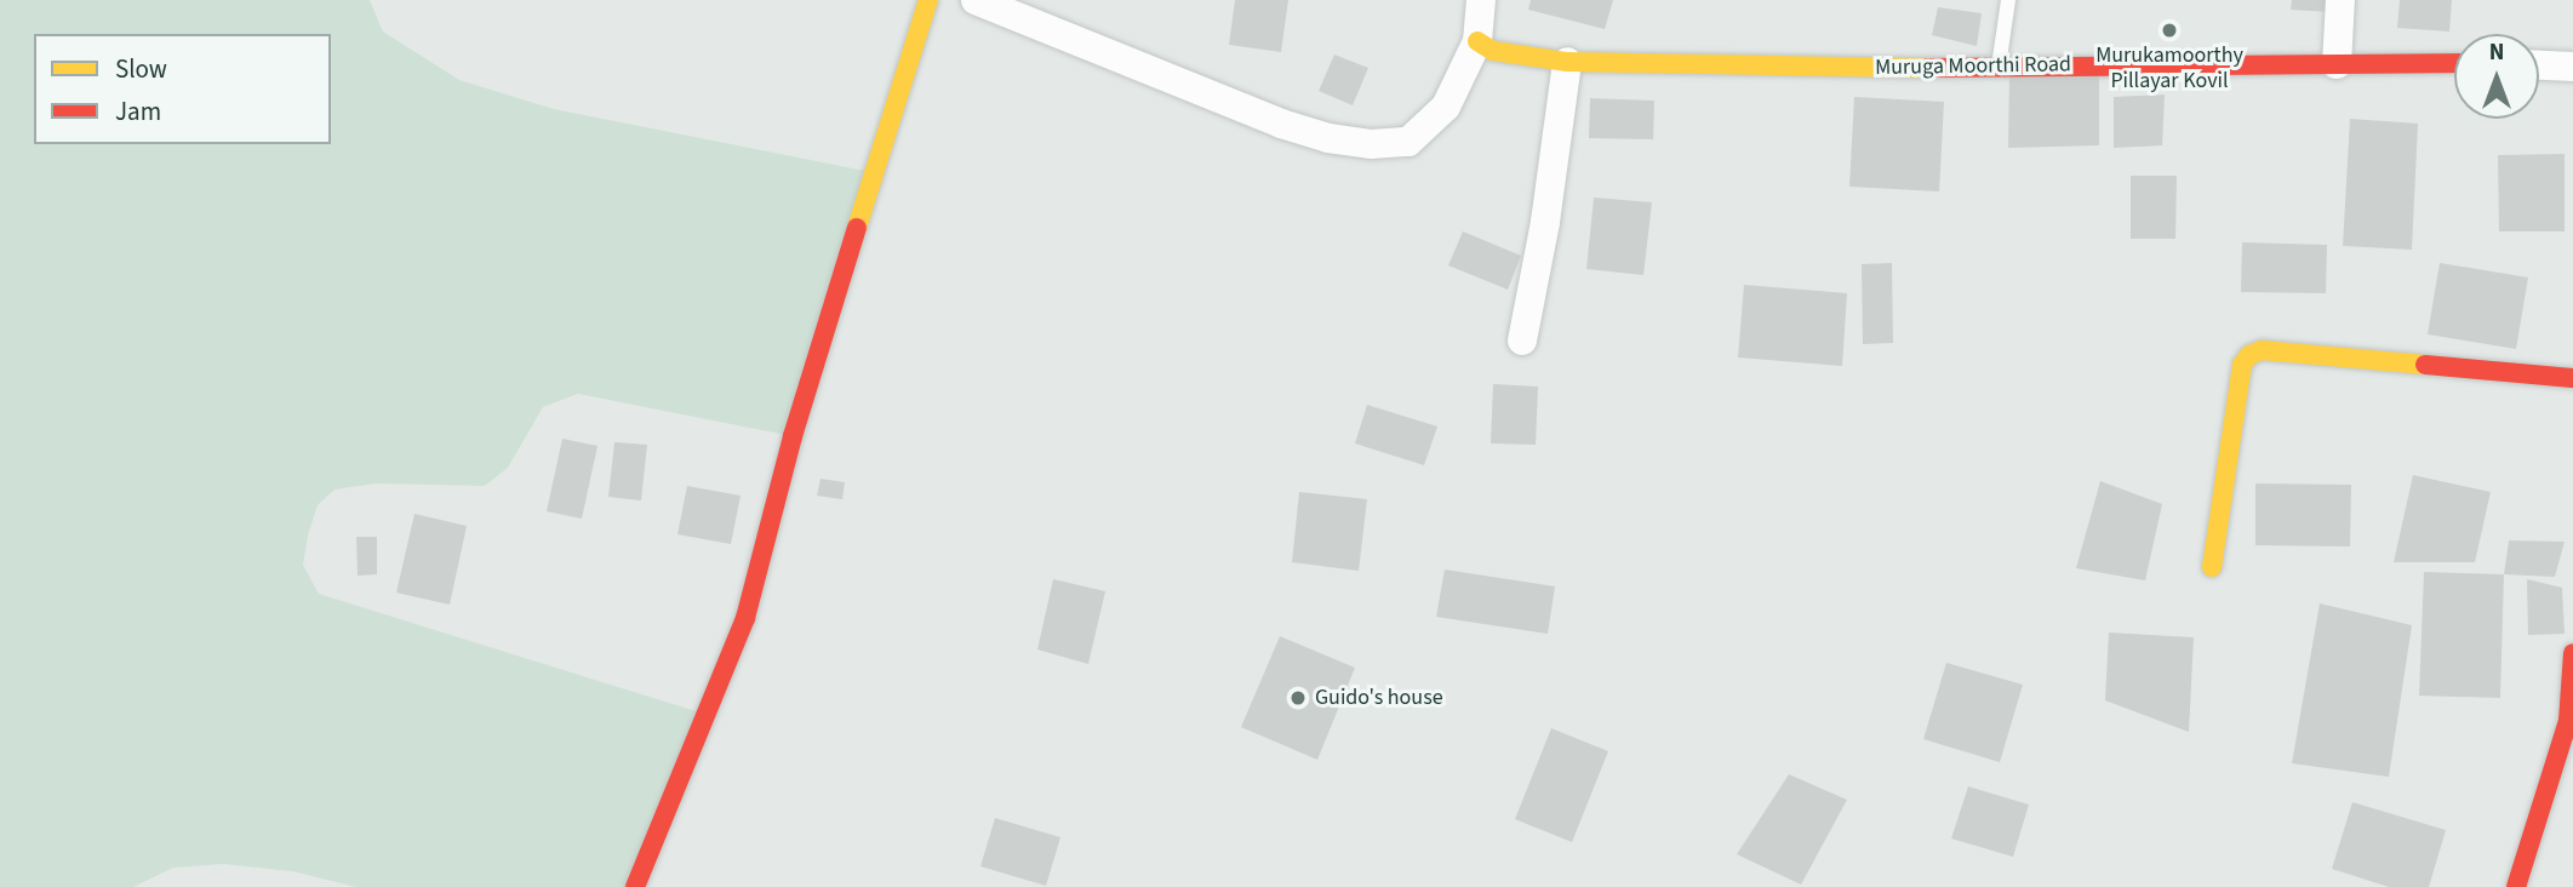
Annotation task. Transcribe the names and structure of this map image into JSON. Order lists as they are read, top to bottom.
{
  "streets": {
    "street": ["Muruga Moorthi Road"]
  },
  "places": ["Murukamoorthy Pillayar Kovil", "Guido's house"],
  "legend": ["Slow", "Jam"],
  "north": "top"
}
